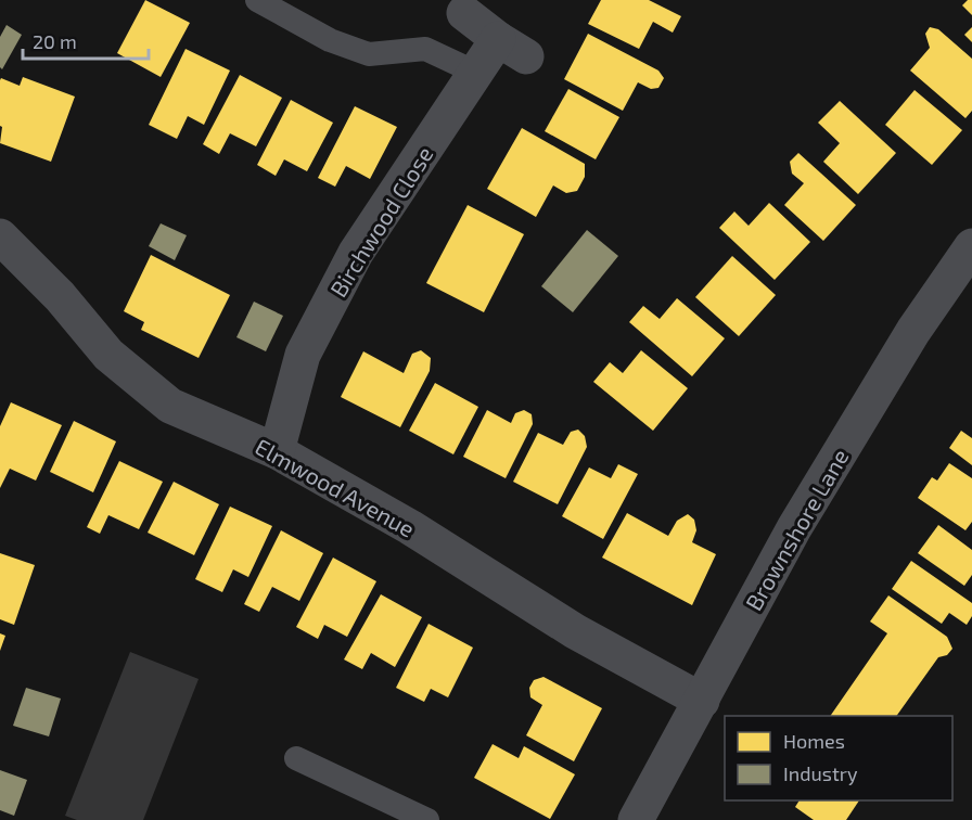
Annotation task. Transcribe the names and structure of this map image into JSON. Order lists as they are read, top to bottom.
{
  "streets": {
    "street": ["Birchwood Close", "Elmwood Avenue", "Brownshore Lane"]
  },
  "crossings": [
    ["Birchwood Close", "Elmwood Avenue"],
    ["Elmwood Avenue", "Brownshore Lane"]
  ],
  "legend": ["Homes", "Industry"],
  "scale_bar": "20 m"
}
